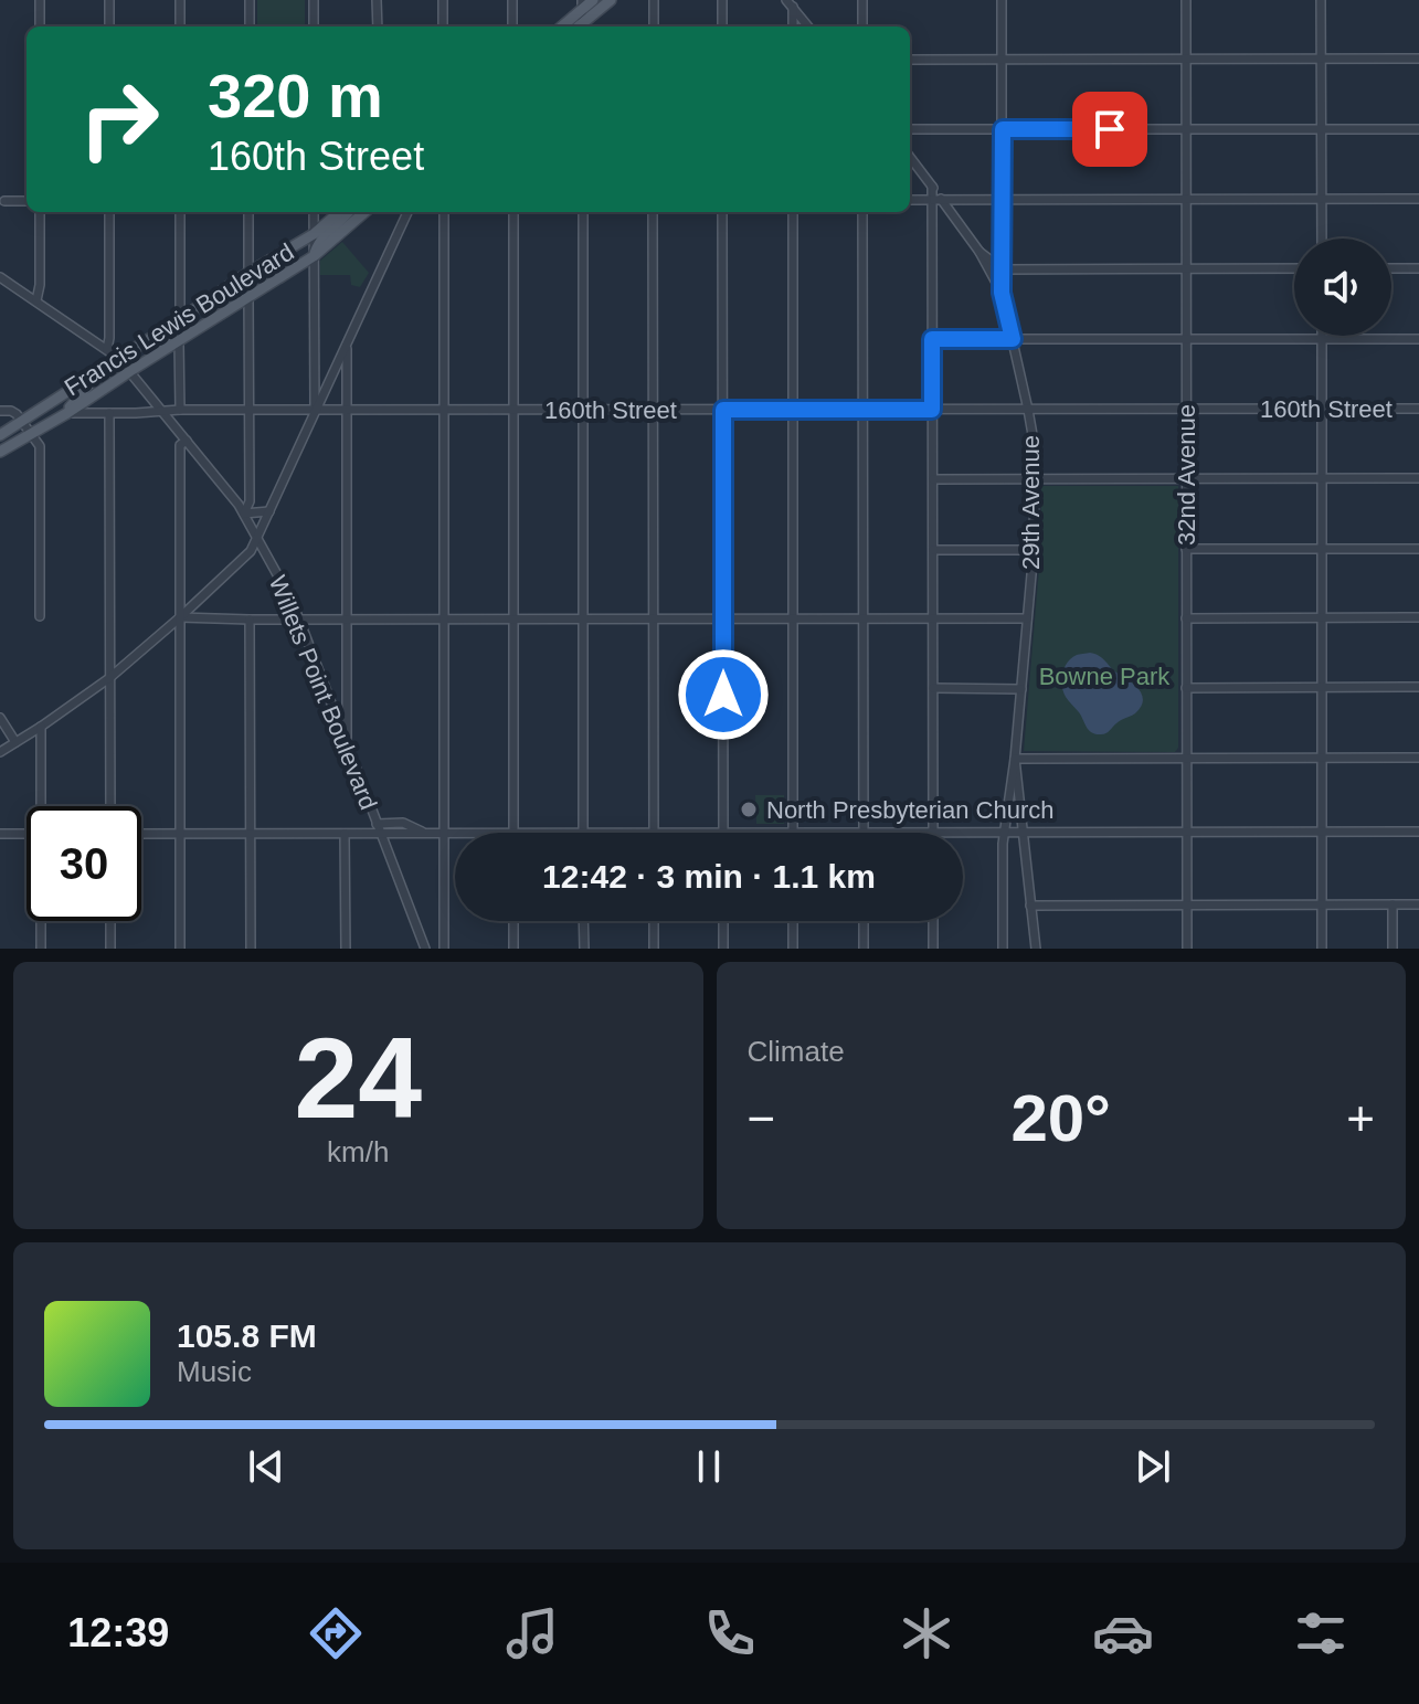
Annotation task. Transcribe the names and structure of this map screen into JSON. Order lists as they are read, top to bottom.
{
  "streets": {
    "main road": ["Francis Lewis Boulevard"],
    "street": [
      "160th Street",
      "32nd Avenue",
      "29th Avenue",
      "Willets Point Boulevard"
    ]
  },
  "crossings": [
    ["Francis Lewis Boulevard", "160th Street"],
    ["Francis Lewis Boulevard", "Willets Point Boulevard"],
    ["160th Street", "32nd Avenue"],
    ["160th Street", "29th Avenue"],
    ["160th Street", "Willets Point Boulevard"]
  ],
  "parks": ["Bowne Park"],
  "places": ["North Presbyterian Church"],
  "page": {
    "turn": ["320 m", "160th Street"],
    "limit": "30",
    "trip": "12:42 · 3 min · 1.1 km",
    "tile": [
      ["24", "km/h"],
      "Climate"
    ],
    "heat": ["−", "20°", "+"],
    "song": ["105.8 FM", "Music"],
    "tabs": "12:39"
  }
}
